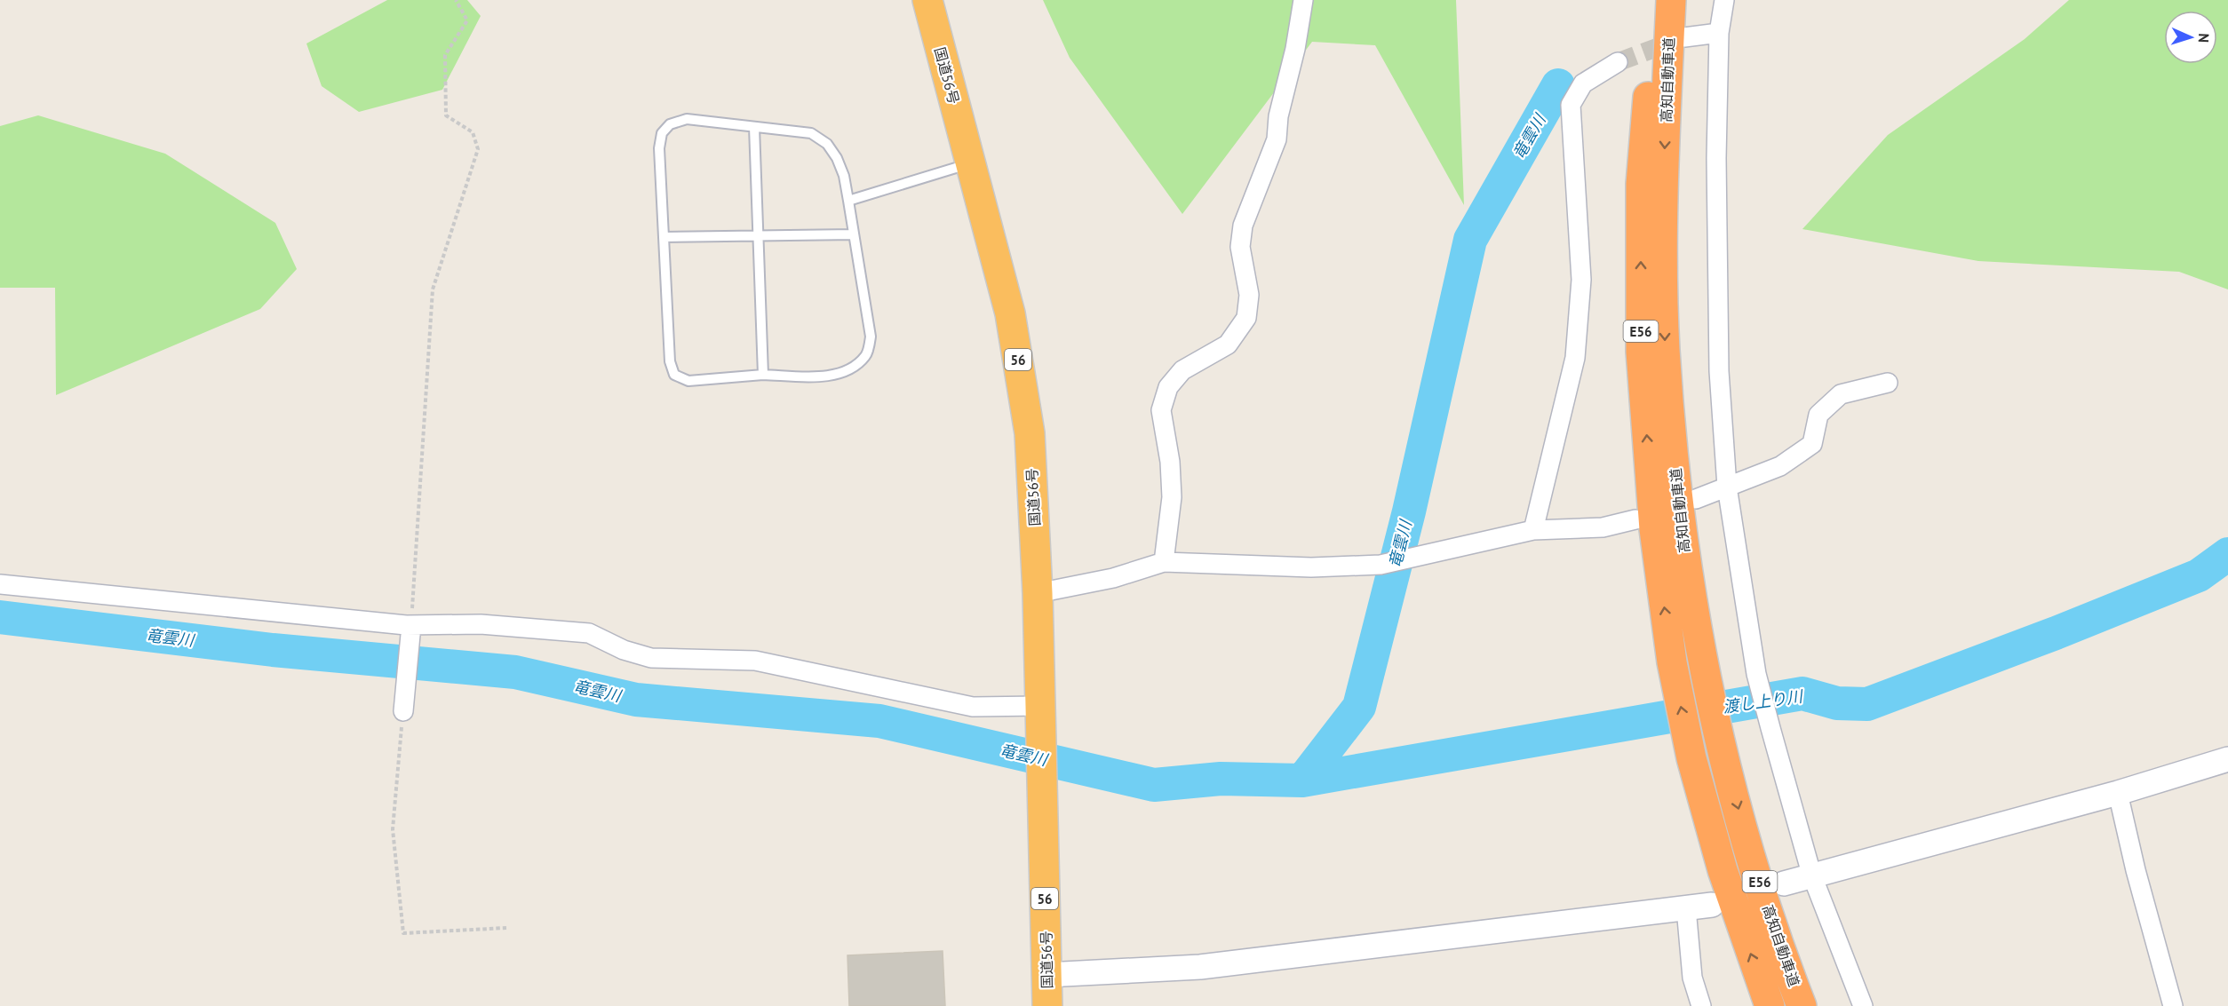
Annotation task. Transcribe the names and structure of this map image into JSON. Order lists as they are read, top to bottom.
{
  "streets": {
    "highway": [
      "国道56号",
      "高知自動車道",
      "E56",
      "56"
    ]
  },
  "water": ["竜雲川", "渡し上り川"],
  "north": "right"
}
